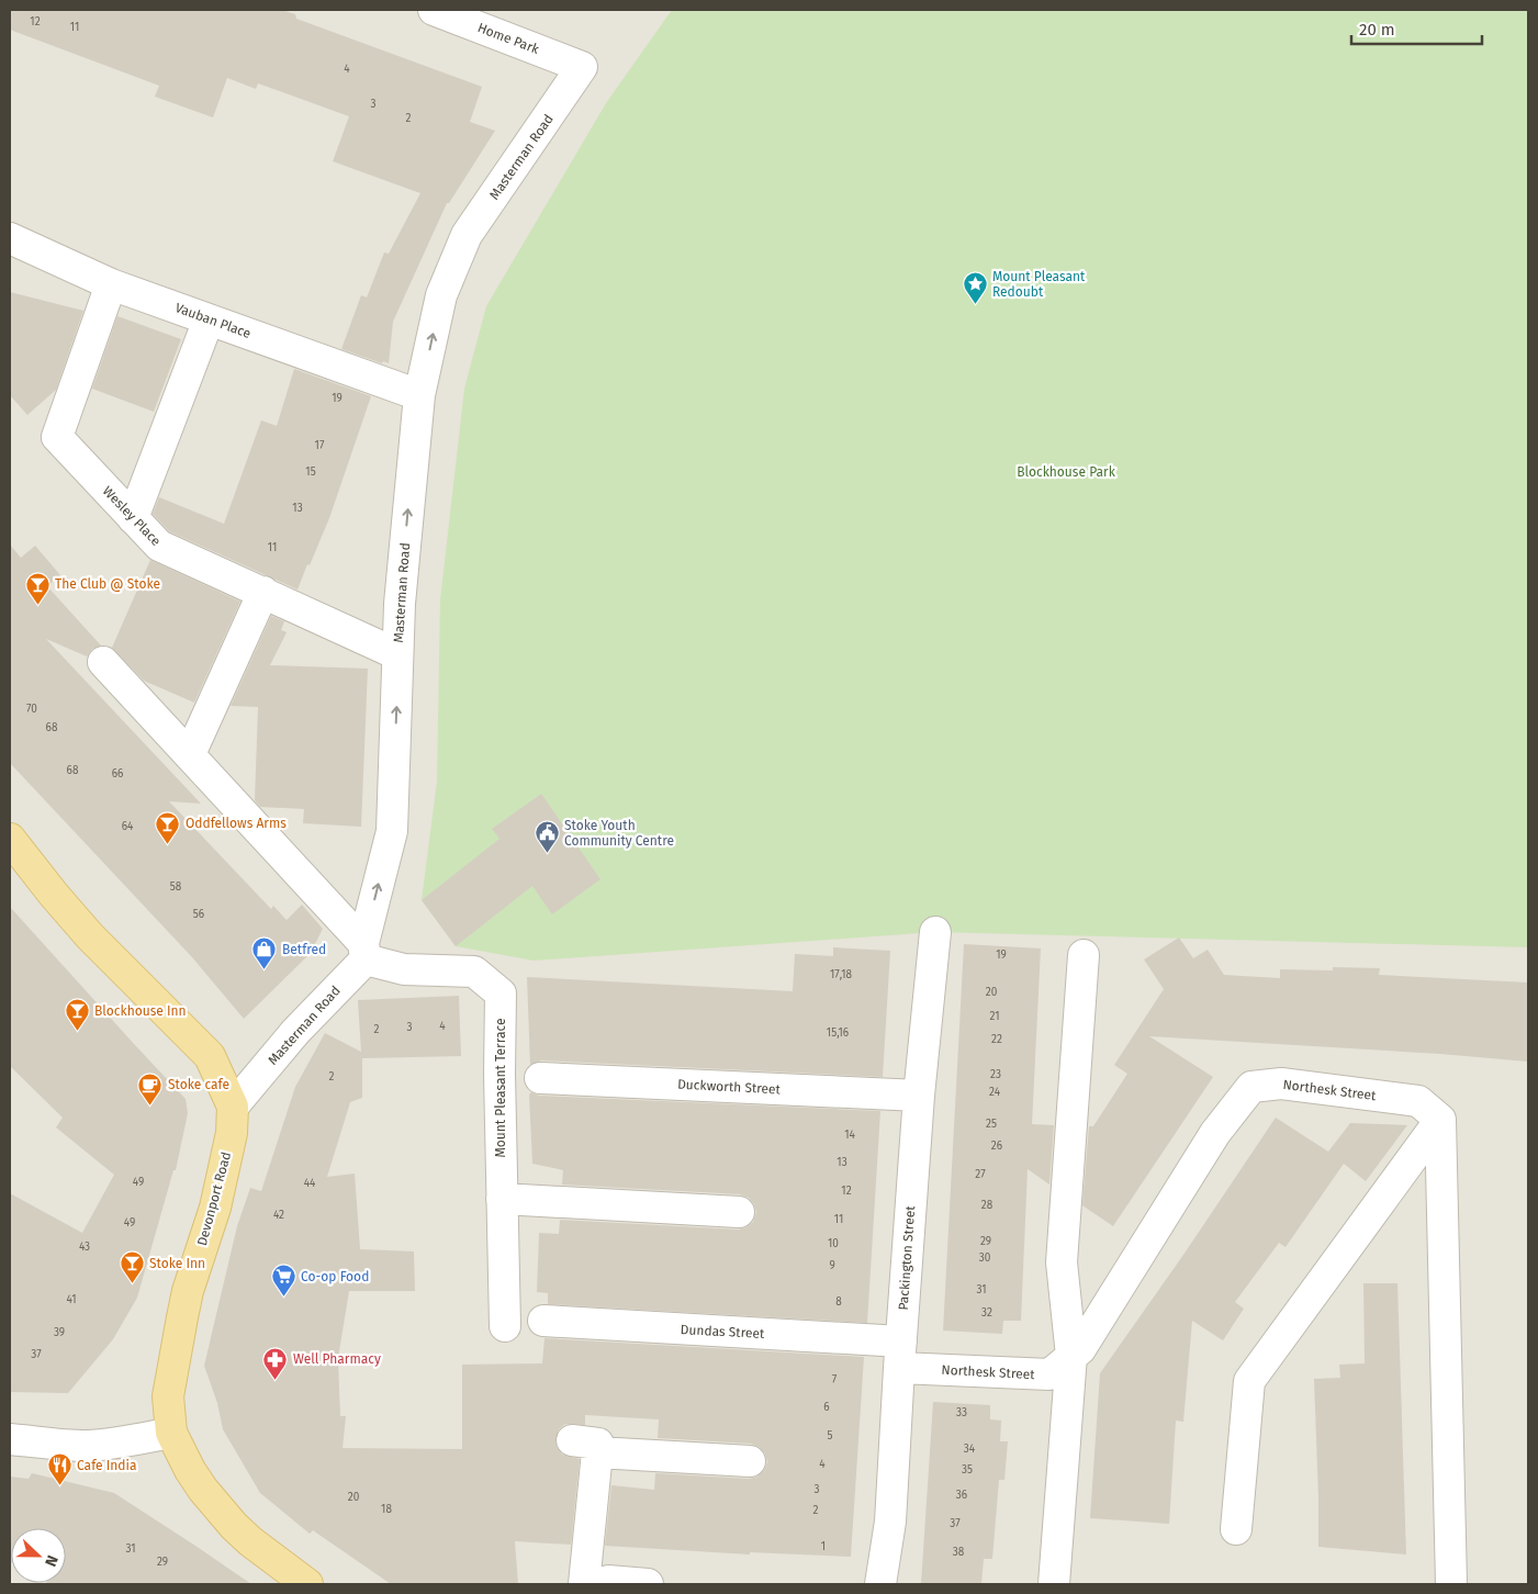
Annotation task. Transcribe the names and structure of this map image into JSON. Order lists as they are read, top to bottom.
{
  "streets": {
    "main road": ["Devonport Road"],
    "street": [
      "Home Park",
      "Masterman Road",
      "Vauban Place",
      "Wesley Place",
      "Duckworth Street",
      "Mount Pleasant Terrace",
      "Northesk Street",
      "Packington Street",
      "Dundas Street"
    ]
  },
  "crossings": [
    ["Home Park", "Masterman Road"],
    ["Masterman Road", "Vauban Place"],
    ["Masterman Road", "Wesley Place"],
    ["Masterman Road", "Mount Pleasant Terrace"],
    ["Masterman Road", "Devonport Road"],
    ["Vauban Place", "Wesley Place"],
    ["Duckworth Street", "Packington Street"],
    ["Northesk Street", "Packington Street"],
    ["Northesk Street", "Dundas Street"],
    ["Packington Street", "Dundas Street"]
  ],
  "parks": ["Blockhouse Park"],
  "places": {
    "place": ["Mount Pleasant Redoubt"],
    "bar": [
      "The Club @ Stoke",
      "Oddfellows Arms",
      "Blockhouse Inn",
      "Stoke Inn"
    ],
    "public building": ["Stoke Youth Community Centre"],
    "shop": ["Betfred"],
    "cafe": ["Stoke cafe"],
    "supermarket": ["Co-op Food"],
    "pharmacy": ["Well Pharmacy"],
    "restaurant": ["Cafe India"]
  },
  "house_numbers": [
    "12",
    "11",
    "4",
    "3",
    "2",
    "19",
    "17",
    "15",
    "13",
    "11",
    "70",
    "68",
    "68",
    "66",
    "64",
    "58",
    "56",
    "19",
    "17,18",
    "20",
    "21",
    "4",
    "3",
    "2",
    "15,16",
    "22",
    "23",
    "2",
    "24",
    "25",
    "14",
    "26",
    "13",
    "27",
    "49",
    "44",
    "12",
    "28",
    "42",
    "11",
    "49",
    "29",
    "10",
    "43",
    "30",
    "9",
    "31",
    "41",
    "8",
    "32",
    "39",
    "37",
    "7",
    "6",
    "33",
    "5",
    "34",
    "4",
    "35",
    "3",
    "36",
    "20",
    "18",
    "2",
    "37",
    "1",
    "31",
    "38",
    "29"
  ],
  "scale_bar": "20 m",
  "north": "right"
}
